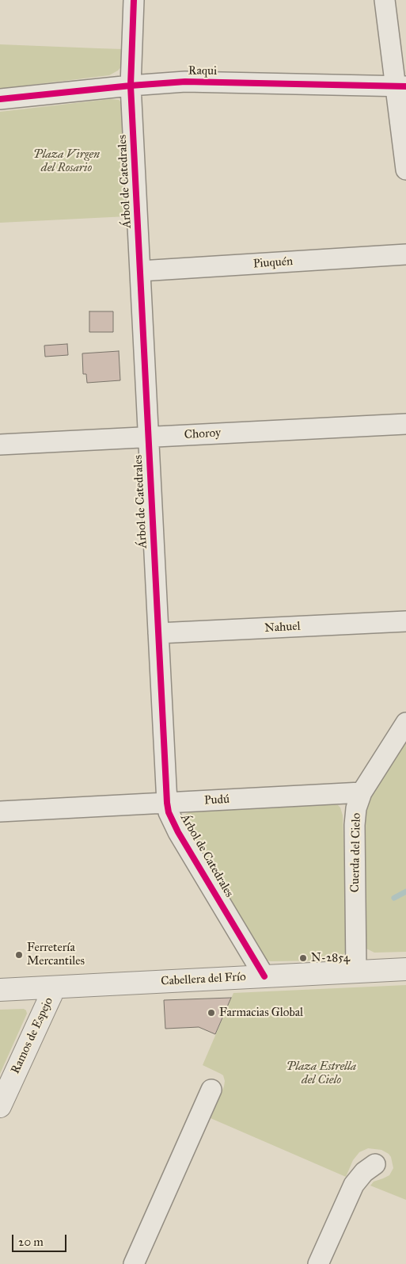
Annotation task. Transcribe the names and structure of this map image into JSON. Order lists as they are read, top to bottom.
{
  "streets": {
    "street": [
      "Raqui",
      "Árbol de Catedrales",
      "Piuquén",
      "Choroy",
      "Nahuel",
      "Pudú",
      "Cuerda del Cielo",
      "Cabellera del Frío",
      "Ramos de Espejo"
    ]
  },
  "crossings": [
    ["Raqui", "Árbol de Catedrales"],
    ["Árbol de Catedrales", "Piuquén"],
    ["Árbol de Catedrales", "Choroy"],
    ["Árbol de Catedrales", "Nahuel"],
    ["Árbol de Catedrales", "Pudú"],
    ["Árbol de Catedrales", "Cabellera del Frío"],
    ["Pudú", "Cuerda del Cielo"],
    ["Cuerda del Cielo", "Cabellera del Frío"],
    ["Cabellera del Frío", "Ramos de Espejo"]
  ],
  "parks": ["Plaza Virgen del Rosario", "Plaza Estrella del Cielo"],
  "places": ["Ferretería Mercantiles", "N-2854", "Farmacias Global"],
  "scale_bar": "20 m"
}
